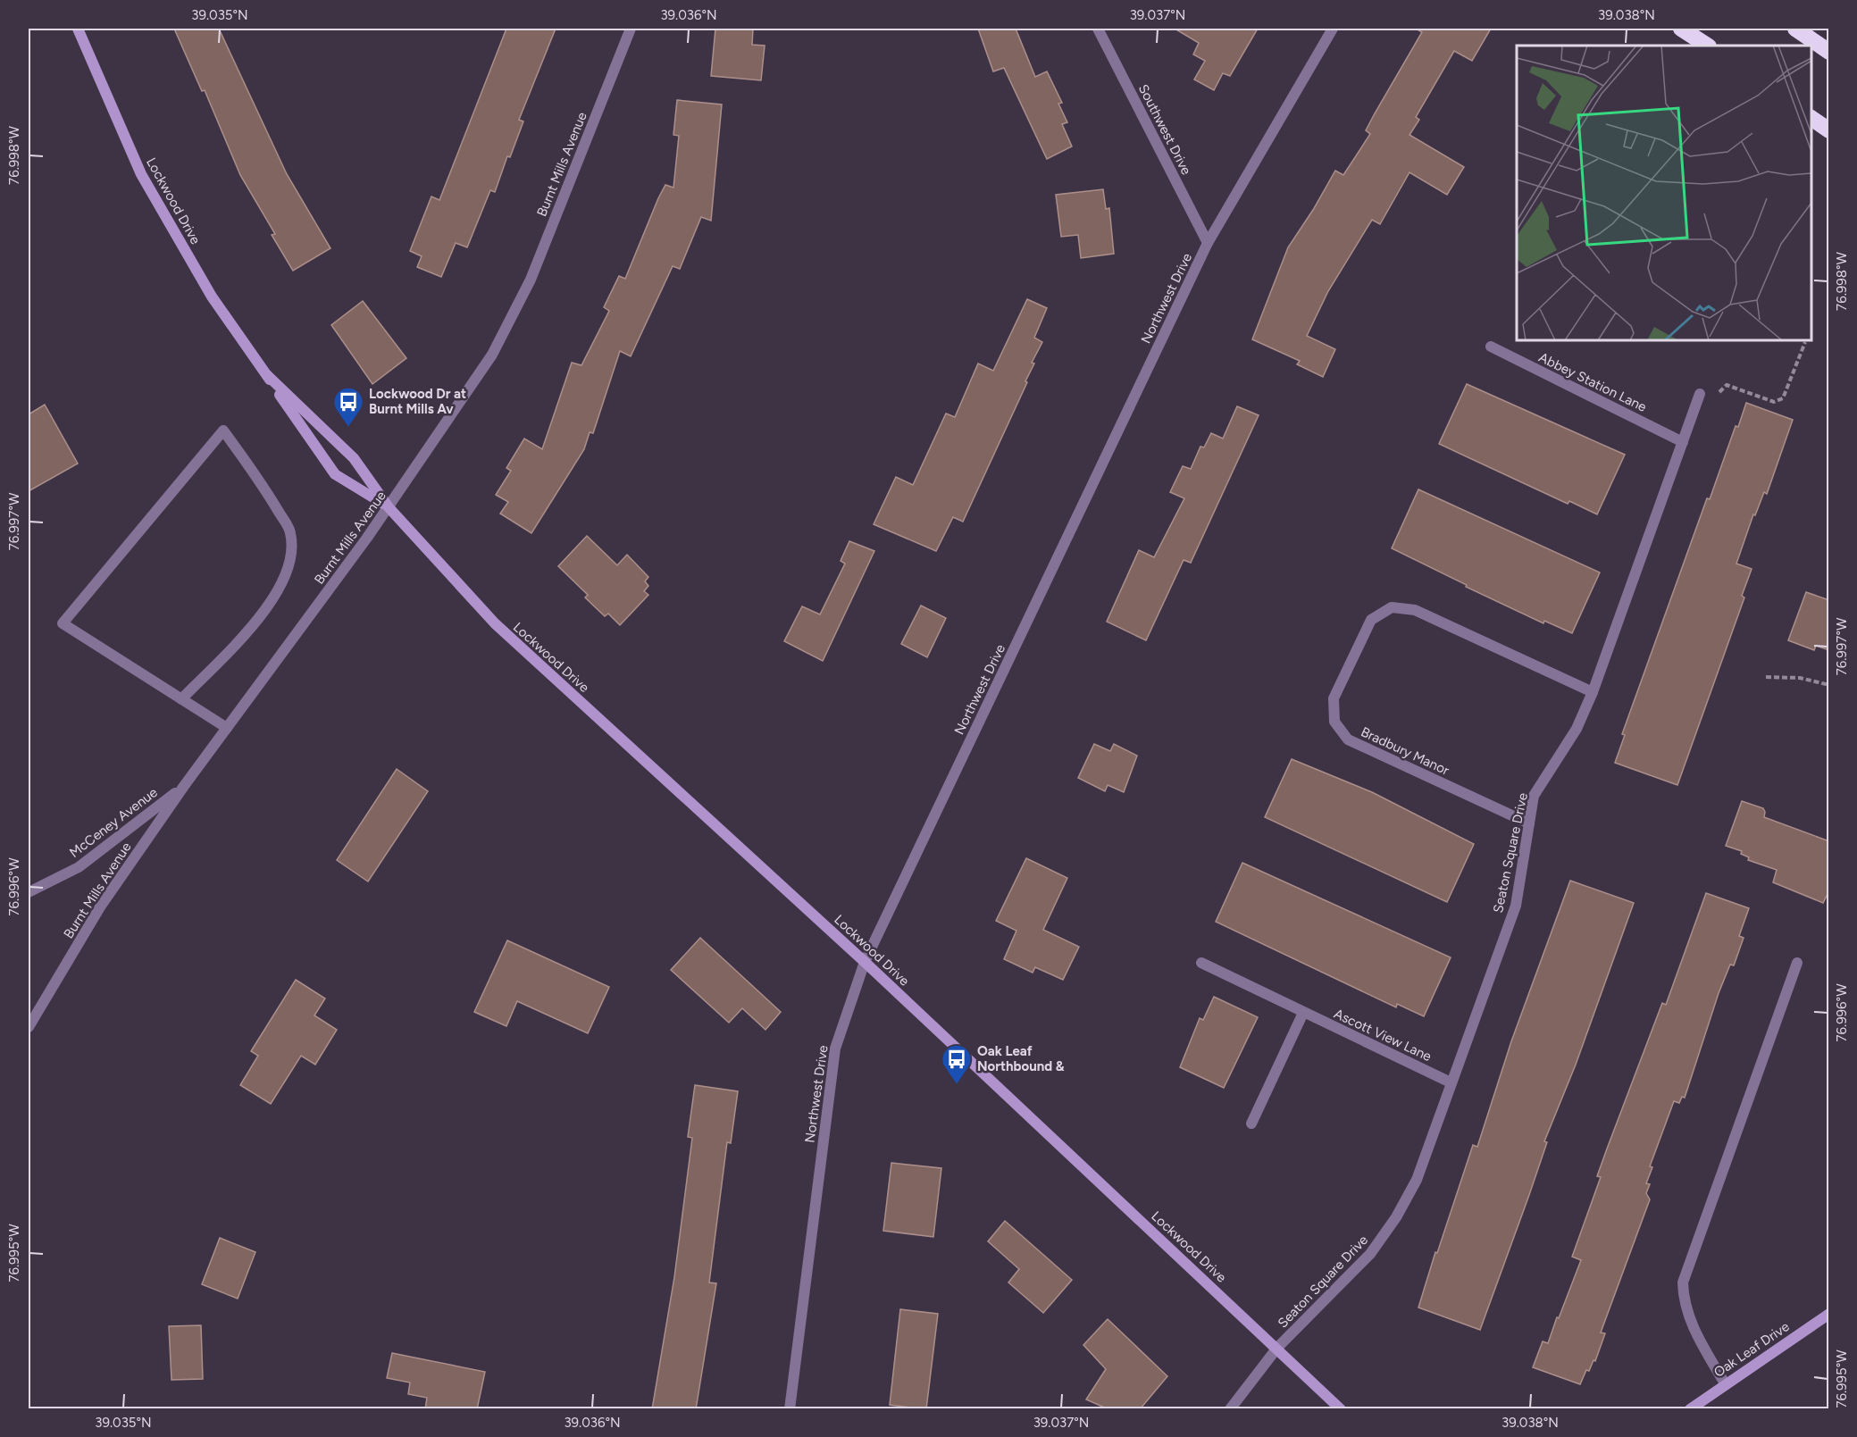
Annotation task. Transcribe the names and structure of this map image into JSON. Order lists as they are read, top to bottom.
{
  "streets": {
    "street": [
      "Southwest Drive",
      "Burnt Mills Avenue",
      "Lockwood Drive",
      "Northwest Drive",
      "Abbey Station Lane",
      "Bradbury Manor",
      "McCeney Avenue",
      "Seaton Square Drive",
      "Ascott View Lane",
      "Oak Leaf Drive"
    ]
  },
  "crossings": [
    ["Southwest Drive", "Northwest Drive"],
    ["Burnt Mills Avenue", "Lockwood Drive"],
    ["Burnt Mills Avenue", "McCeney Avenue"],
    ["Lockwood Drive", "Northwest Drive"],
    ["Lockwood Drive", "Seaton Square Drive"],
    ["Abbey Station Lane", "Seaton Square Drive"],
    ["Bradbury Manor", "Seaton Square Drive"],
    ["Seaton Square Drive", "Ascott View Lane"]
  ],
  "places": {
    "bus stop": ["Lockwood Dr at Burnt Mills Av", "Oak Leaf Northbound &"]
  },
  "coordinates": [
    "39.035°N",
    "39.036°N",
    "39.037°N",
    "39.038°N",
    "76.998°W",
    "76.997°W",
    "76.996°W",
    "76.995°W"
  ]
}
